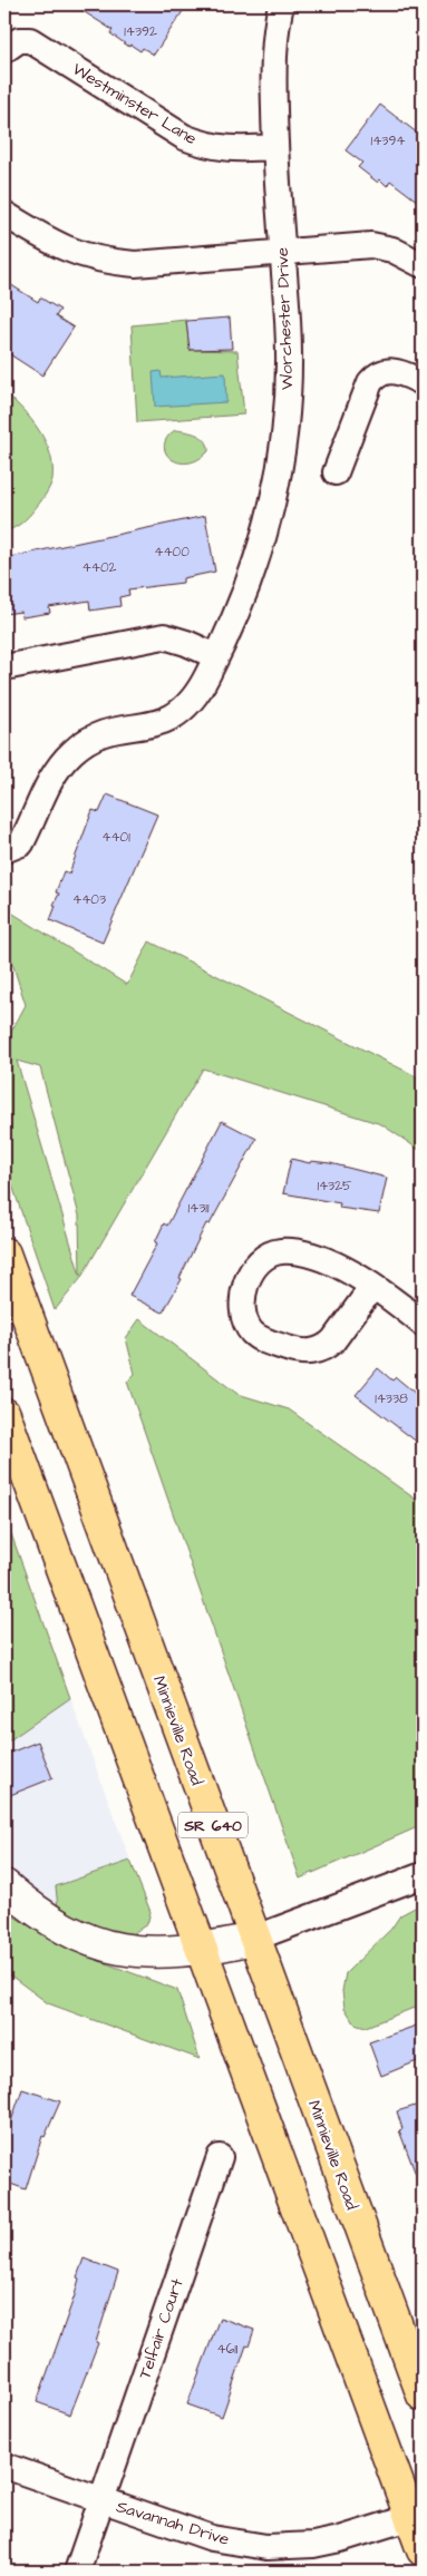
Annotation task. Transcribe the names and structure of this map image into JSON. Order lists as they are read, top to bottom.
{
  "streets": {
    "main road": ["Minnieville Road", "SR 640"],
    "street": [
      "Westminster Lane",
      "Worchester Drive",
      "Telfair Court",
      "Savannah Drive"
    ]
  },
  "crossings": [
    ["Westminster Lane", "Worchester Drive"],
    ["SR 640", "Savannah Drive"],
    ["Telfair Court", "Savannah Drive"]
  ],
  "house_numbers": [
    "14392",
    "14394",
    "4400",
    "4402",
    "4401",
    "4403",
    "14325",
    "14311",
    "14338",
    "4611"
  ]
}
